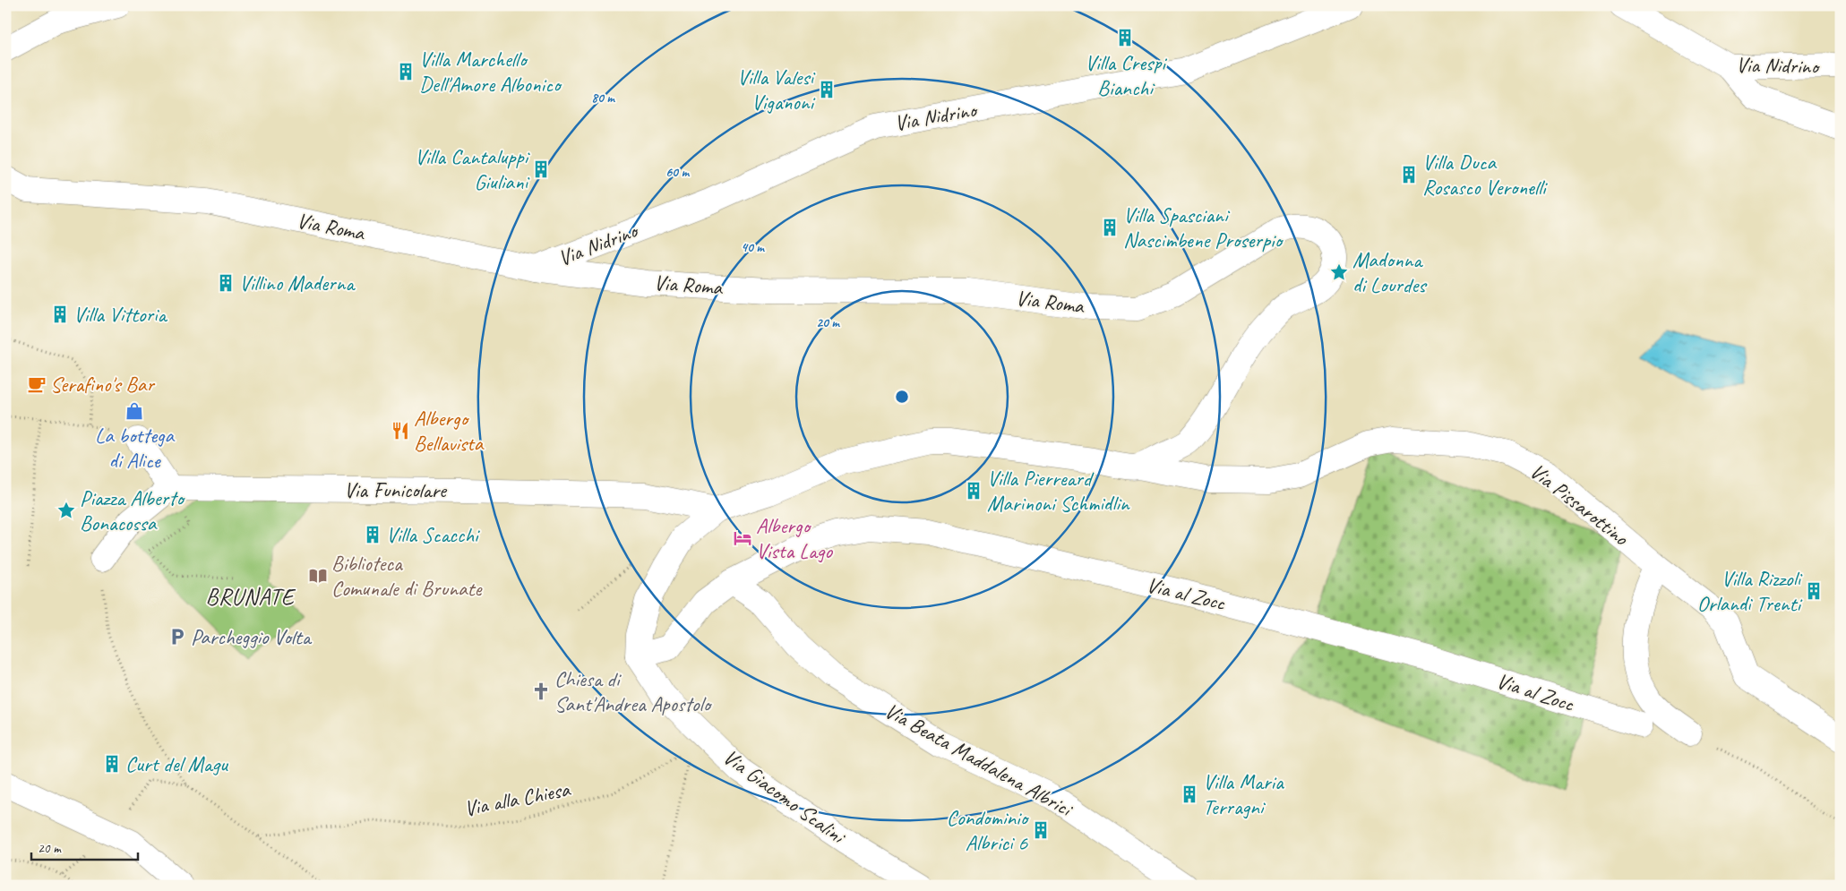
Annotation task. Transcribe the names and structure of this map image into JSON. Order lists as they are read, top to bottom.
{
  "streets": {
    "street": [
      "Via Nidrino",
      "Via Roma",
      "Via Funicolare",
      "Via Pissarottino",
      "Via al Zocc",
      "Via Beata Maddalena Albrici",
      "Via Giacomo Scalini"
    ],
    "path": ["Via alla Chiesa"]
  },
  "crossings": [
    ["Via Nidrino", "Via Roma"],
    ["Via Roma", "Via Pissarottino"],
    ["Via al Zocc", "Via Beata Maddalena Albrici"]
  ],
  "districts": ["BRUNATE"],
  "places": {
    "building": [
      "Villa Crespi Bianchi",
      "Villa Marchello Dell'Amore Albonico",
      "Villa Valesi Viganoni",
      "Villa Cantaluppi Giuliani",
      "Villa Duca Rosasco Veronelli",
      "Villa Spasciani Nascimbene Proserpio",
      "Villino Maderna",
      "Villa Vittoria",
      "Villa Pierreard Marinoni Schmidlin",
      "Villa Scacchi",
      "Villa Rizzoli Orlandi Trenti",
      "Curt del Magu",
      "Villa Maria Terragni",
      "Condominio Albrici 6"
    ],
    "place": ["Madonna di Lourdes", "Piazza Alberto Bonacossa"],
    "cafe": ["Serafino's Bar"],
    "shop": ["La bottega di Alice"],
    "restaurant": ["Albergo Bellavista"],
    "hotel": ["Albergo Vista Lago"],
    "library": ["Biblioteca Comunale di Brunate"],
    "parking": ["Parcheggio Volta"],
    "church": ["Chiesa di Sant'Andrea Apostolo"]
  },
  "scale_bar": "20 m",
  "rings": [
    "80 m",
    "60 m",
    "40 m",
    "20 m"
  ]
}
